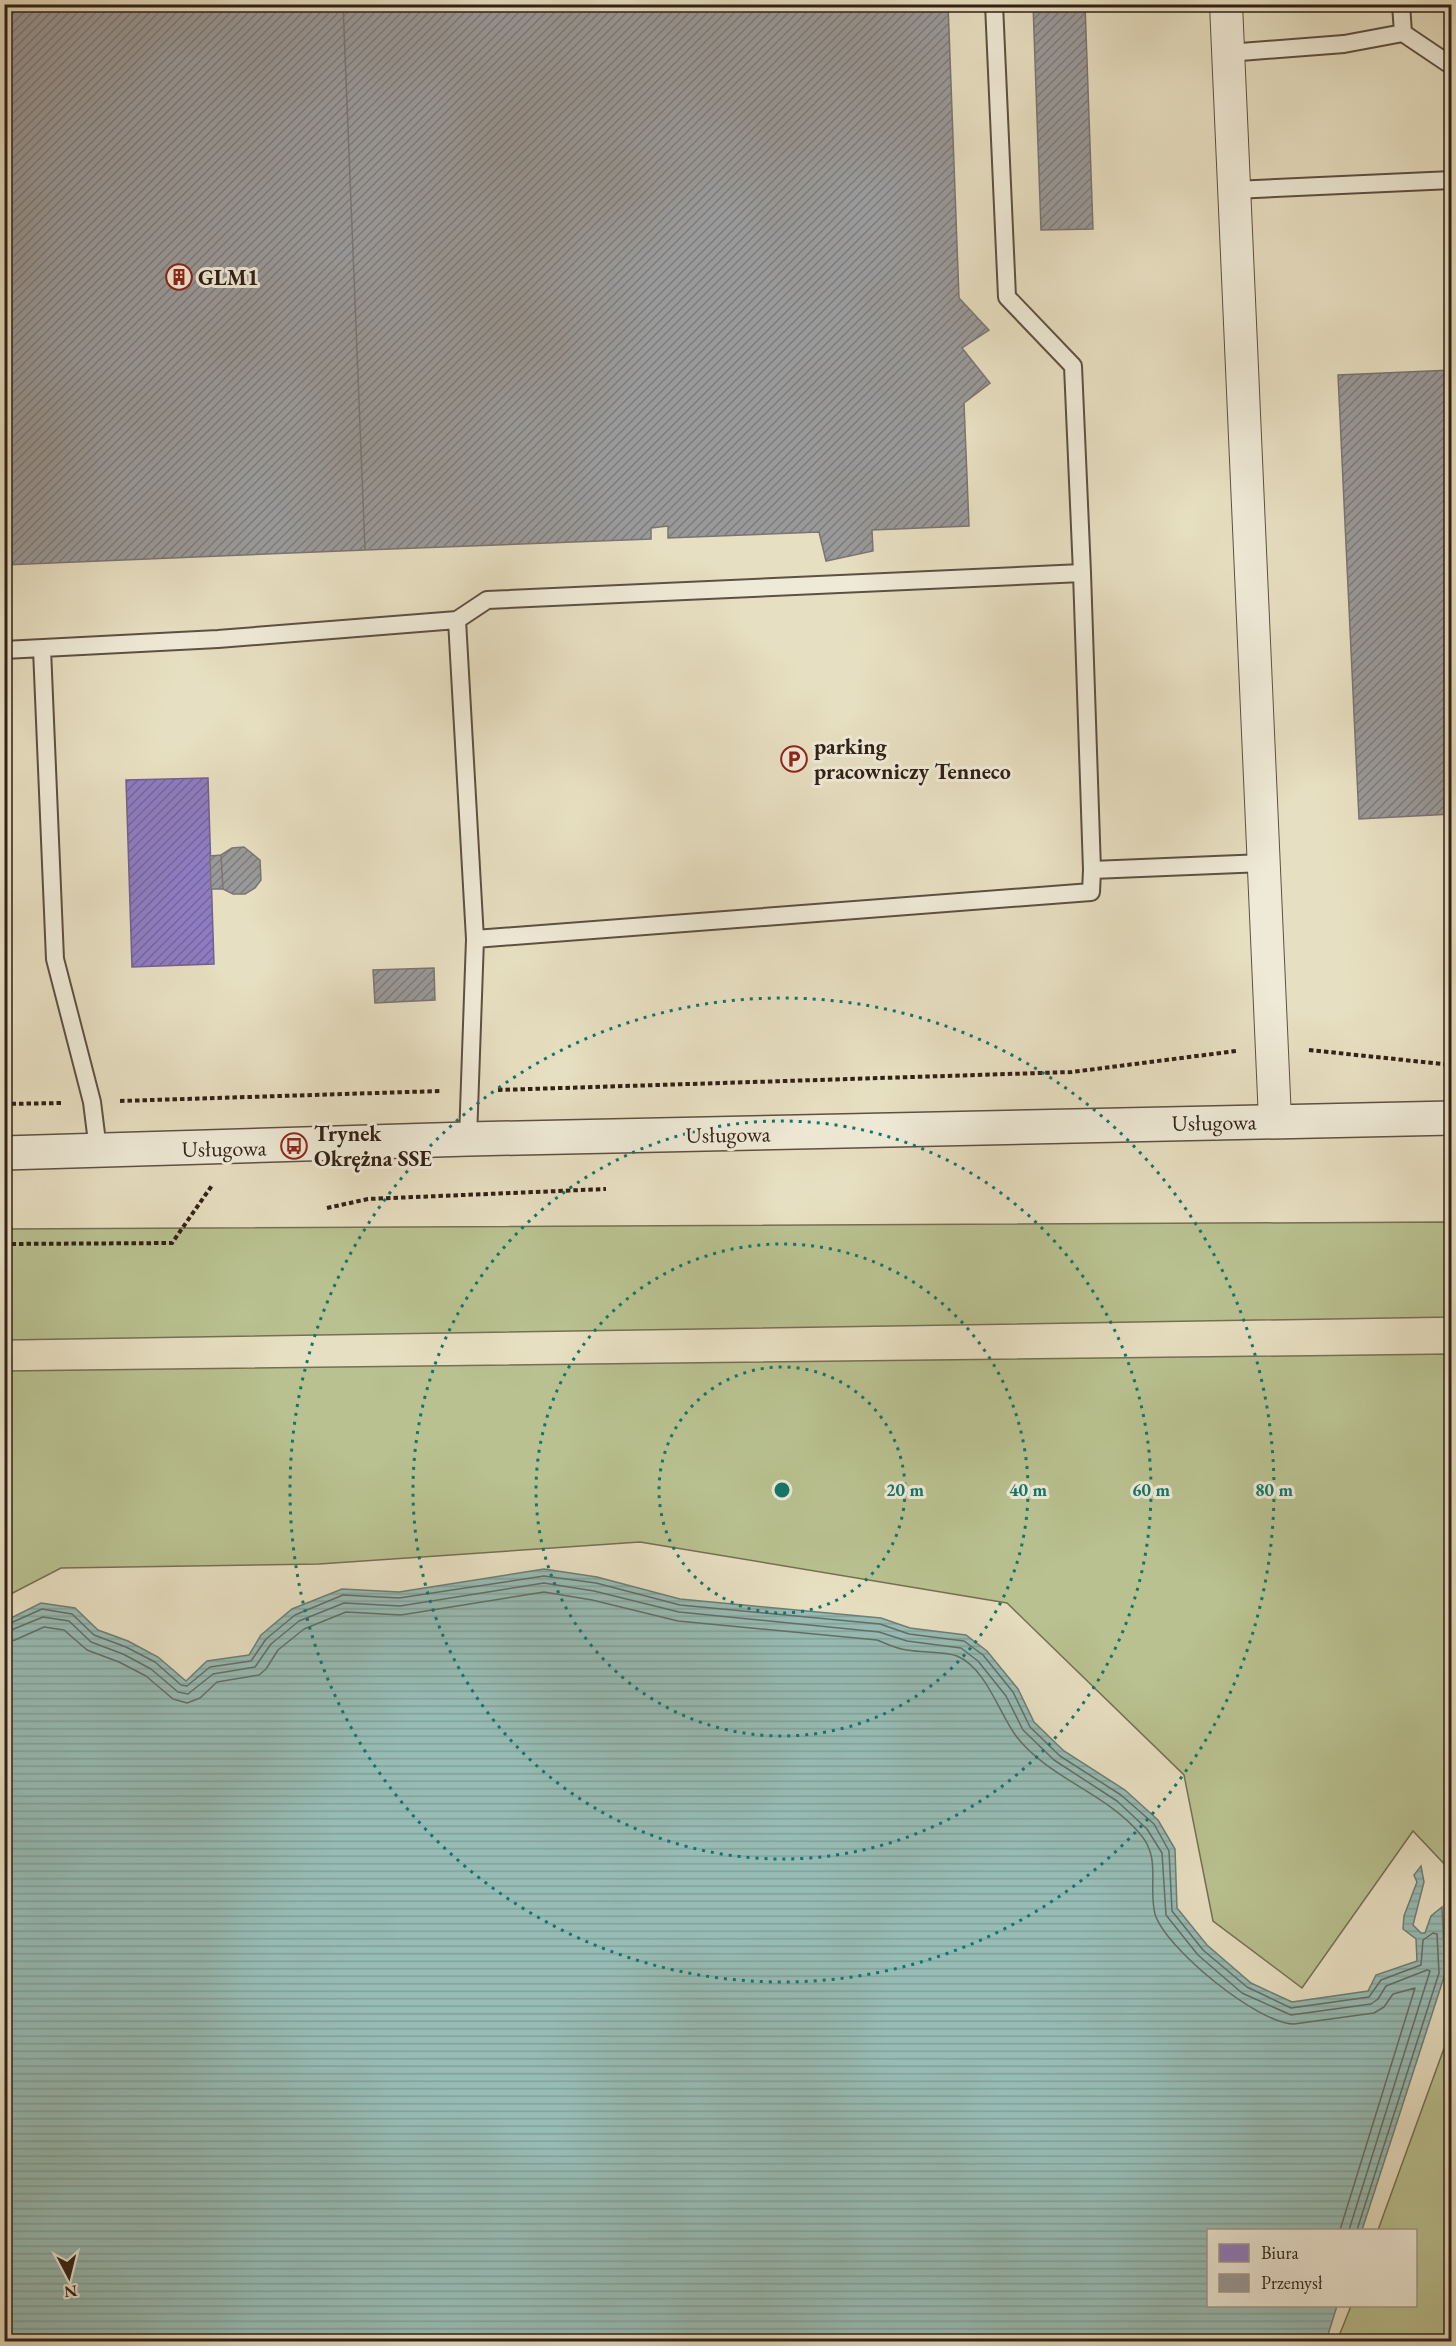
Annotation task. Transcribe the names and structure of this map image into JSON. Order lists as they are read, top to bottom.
{
  "streets": {
    "street": ["Usługowa"]
  },
  "places": {
    "building": ["GLM1"],
    "parking": ["parking pracowniczy Tenneco"],
    "bus stop": ["Trynek Okrężna SSE"]
  },
  "legend": ["Biura", "Przemysł"],
  "north": "bottom",
  "rings": [
    "20 m",
    "40 m",
    "60 m",
    "80 m"
  ]
}
